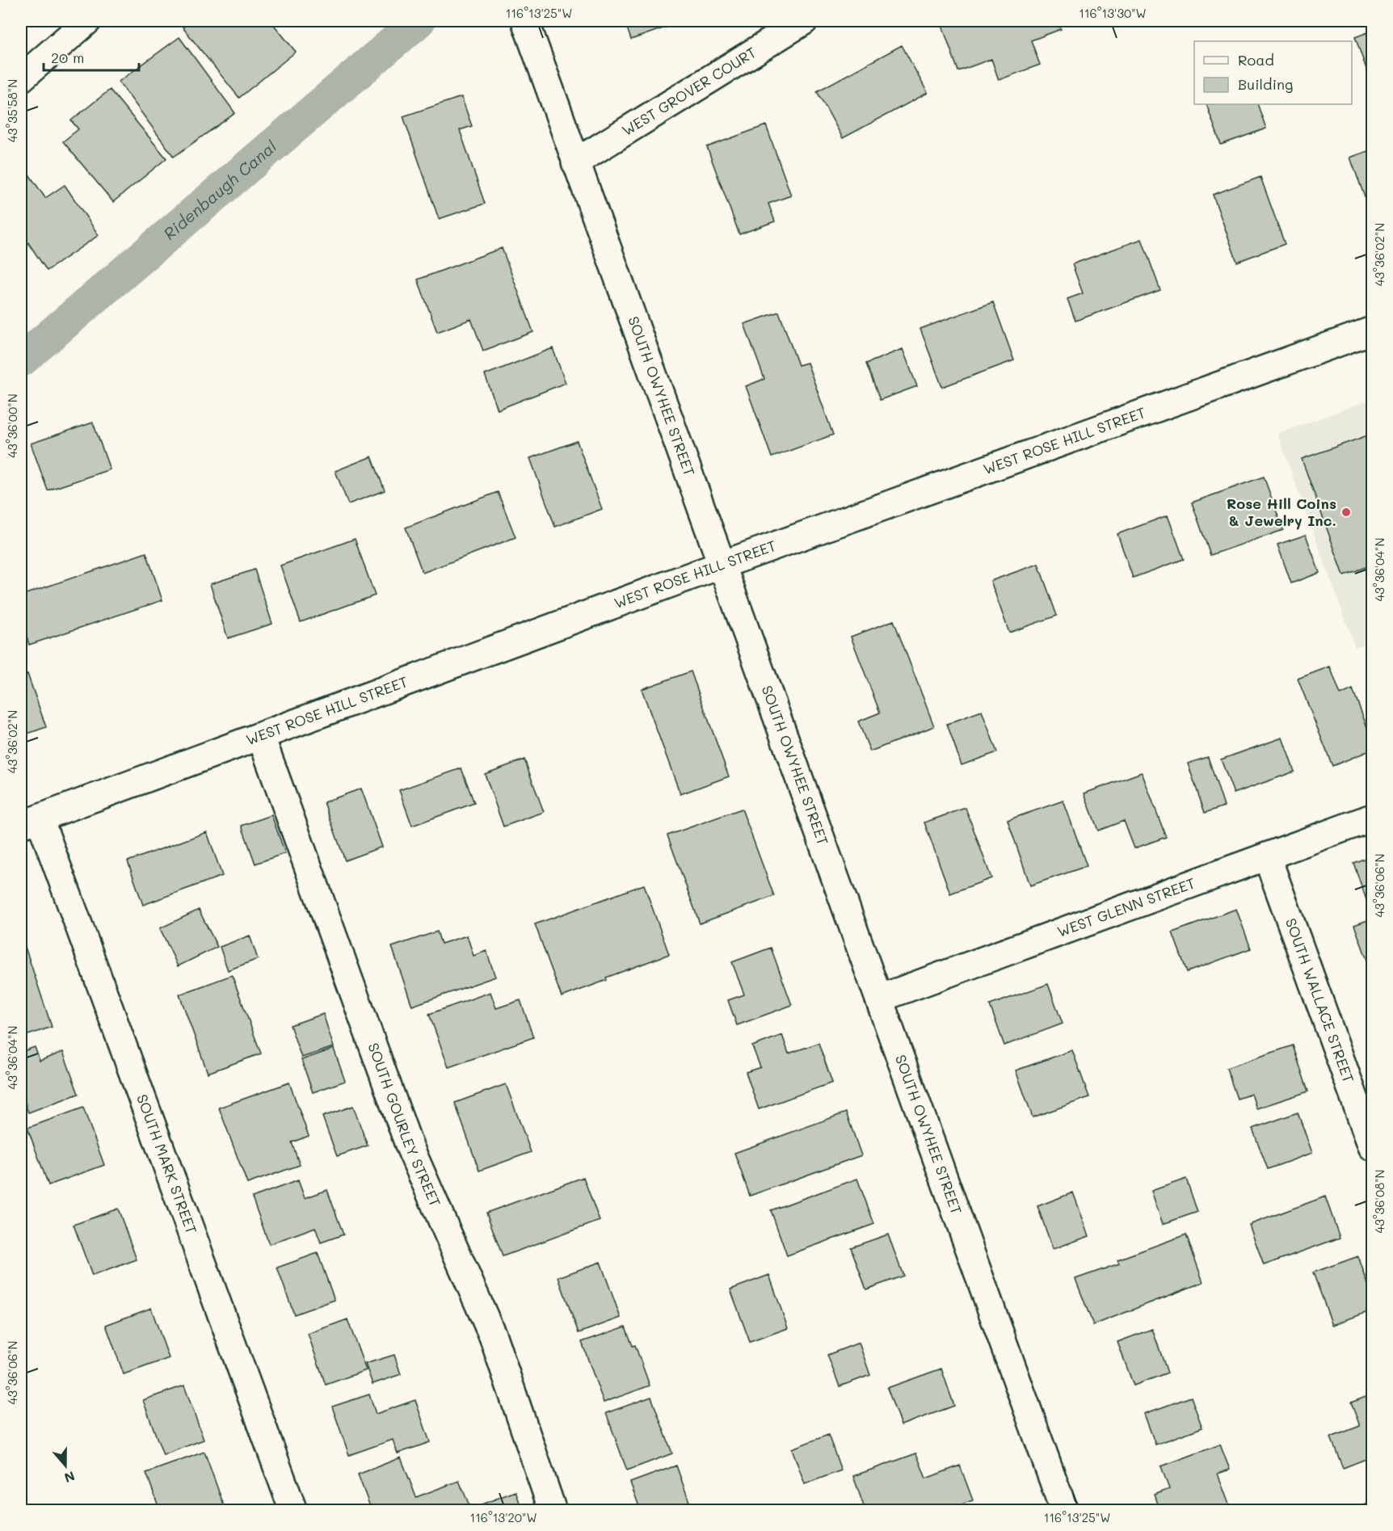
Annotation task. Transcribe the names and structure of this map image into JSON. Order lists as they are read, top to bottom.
{
  "streets": {
    "street": [
      "WEST GROVER COURT",
      "SOUTH OWYHEE STREET",
      "WEST ROSE HILL STREET",
      "WEST GLENN STREET",
      "SOUTH WALLACE STREET",
      "SOUTH GOURLEY STREET",
      "SOUTH MARK STREET"
    ]
  },
  "crossings": [
    ["WEST GROVER COURT", "SOUTH OWYHEE STREET"],
    ["SOUTH OWYHEE STREET", "WEST ROSE HILL STREET"],
    ["SOUTH OWYHEE STREET", "WEST GLENN STREET"],
    ["WEST ROSE HILL STREET", "SOUTH GOURLEY STREET"],
    ["WEST ROSE HILL STREET", "SOUTH MARK STREET"],
    ["WEST GLENN STREET", "SOUTH WALLACE STREET"]
  ],
  "water": ["Ridenbaugh Canal"],
  "places": ["Rose Hill Coins & Jewelry Inc."],
  "legend": ["Road", "Building"],
  "scale_bar": "20 m",
  "north": "bottom",
  "coordinates": [
    "116°13'25\"W",
    "116°13'30\"W",
    "43°35'58\"N",
    "43°36'02\"N",
    "43°36'00\"N",
    "43°36'04\"N",
    "43°36'06\"N",
    "43°36'08\"N",
    "116°13'20\"W"
  ]
}
